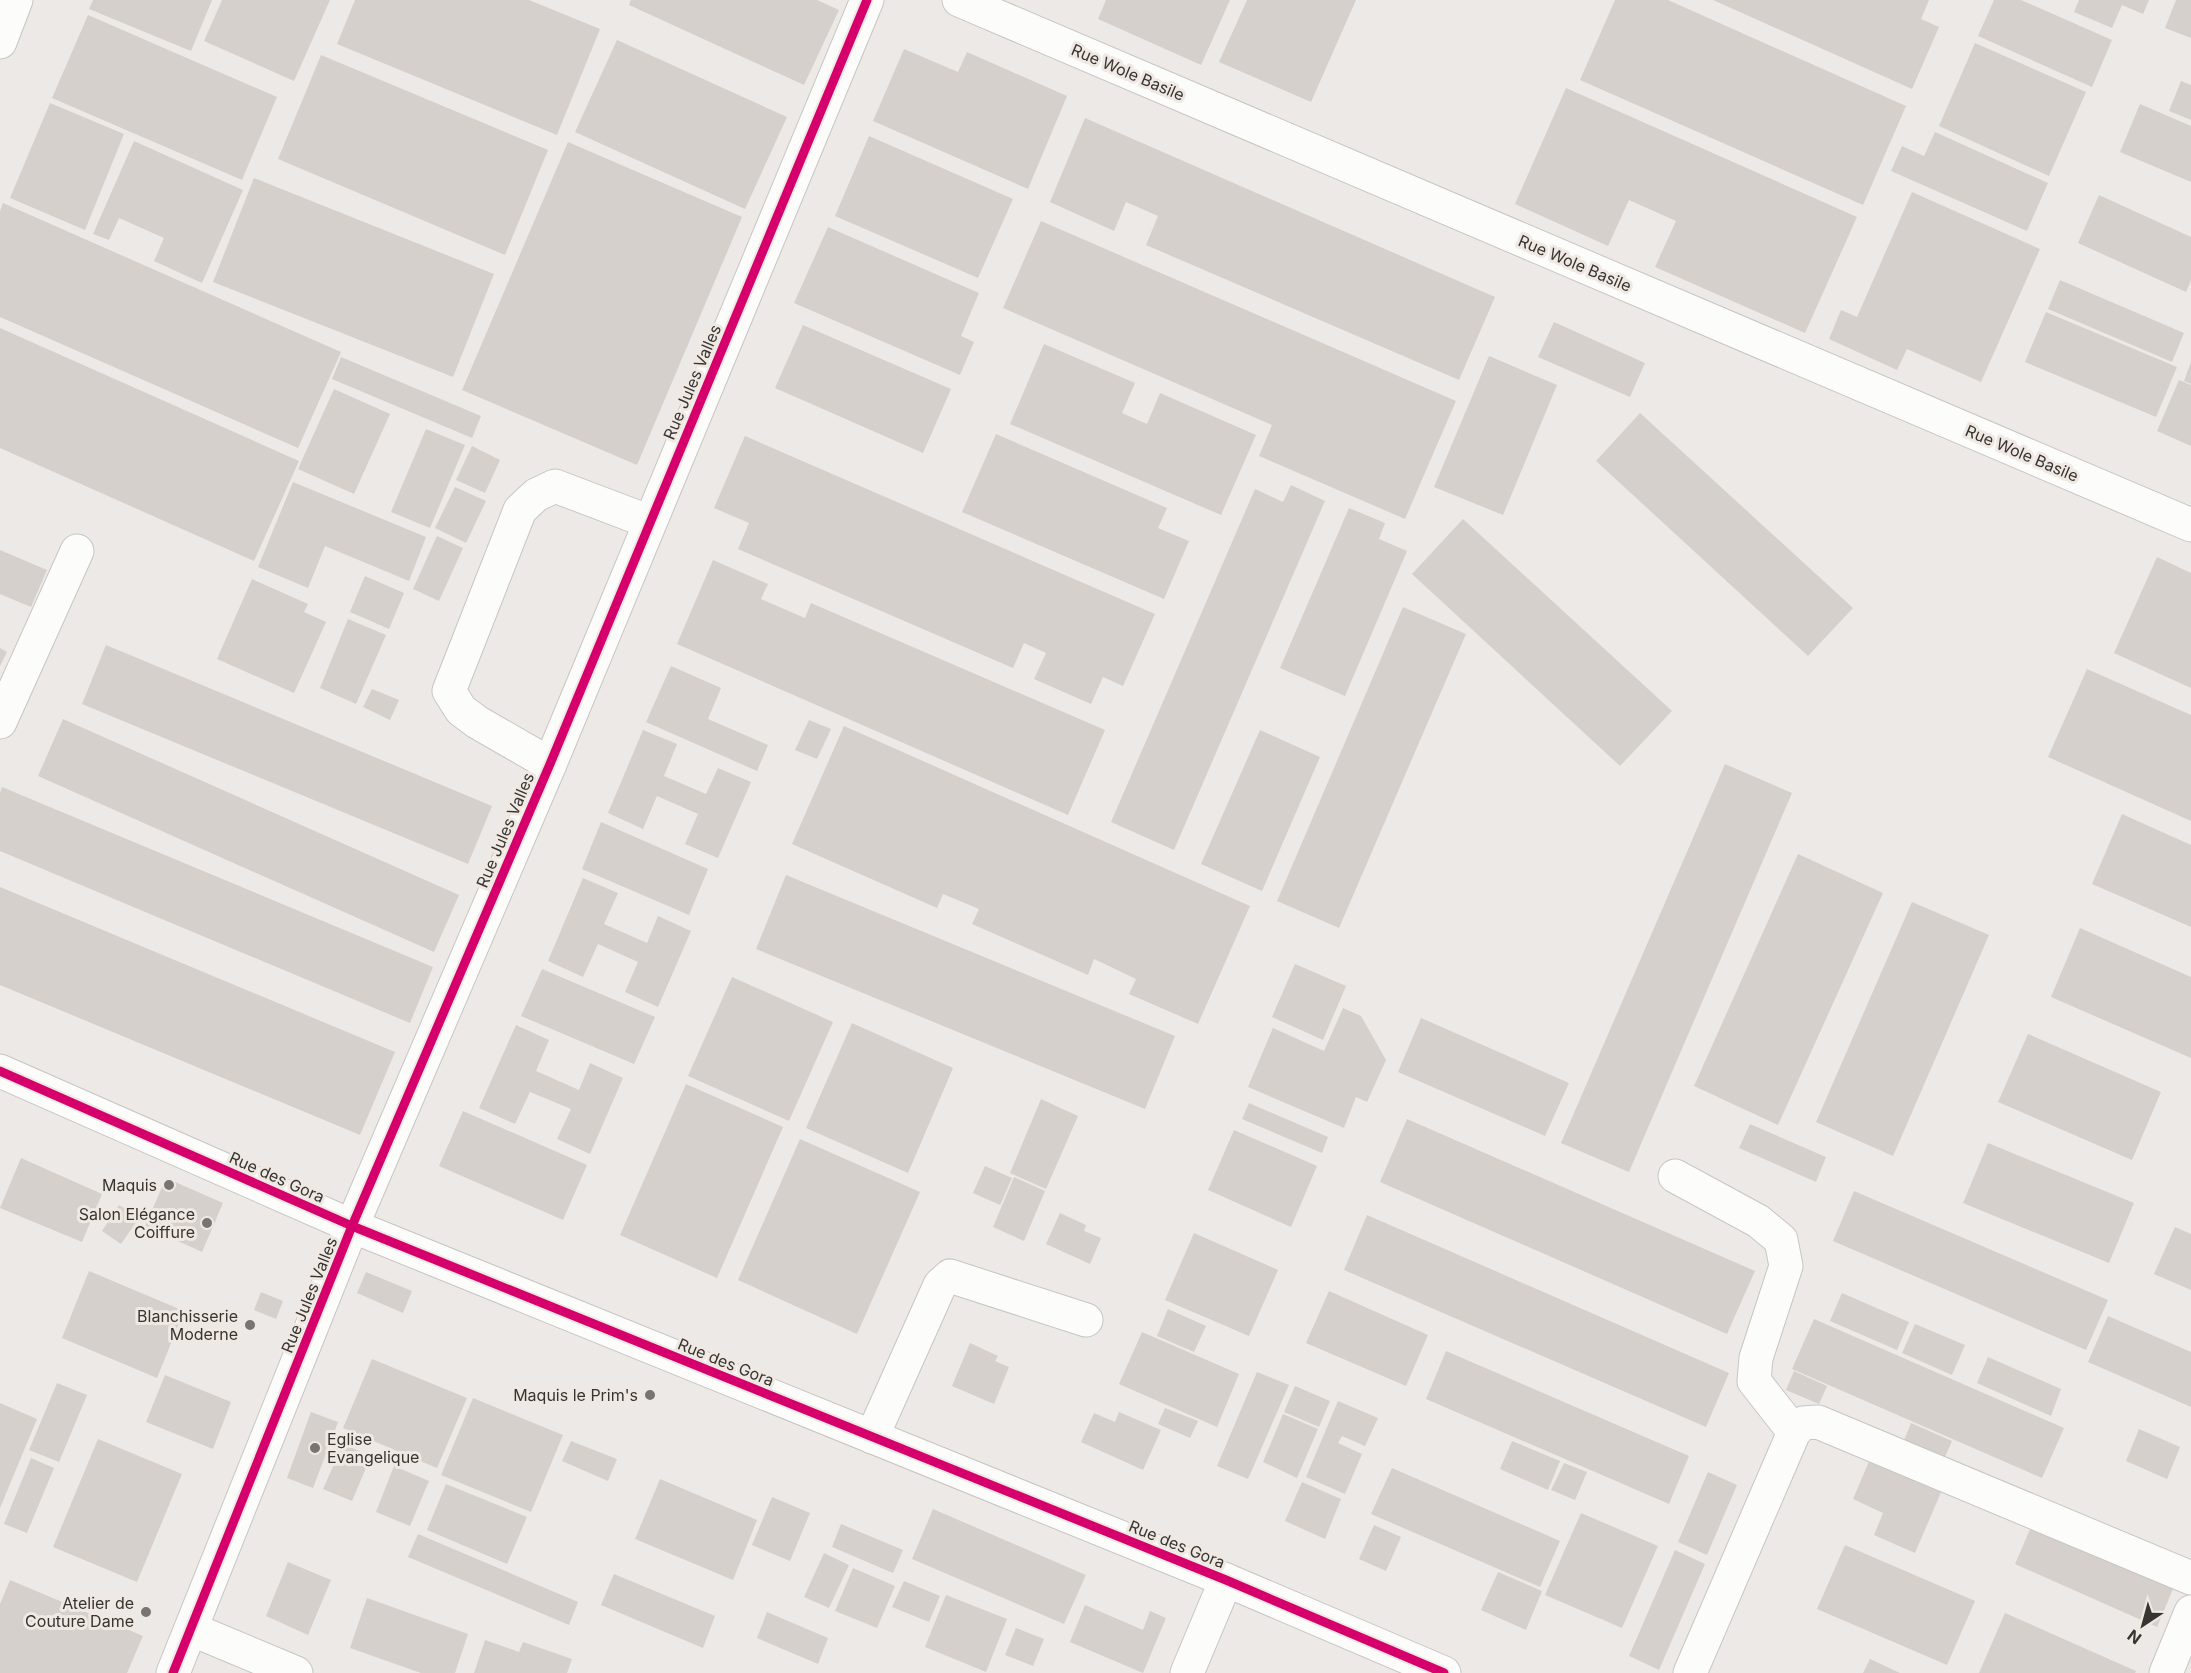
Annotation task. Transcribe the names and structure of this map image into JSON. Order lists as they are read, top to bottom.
{
  "streets": {
    "street": ["Rue Wole Basile", "Rue Jules Valles", "Rue des Gora"]
  },
  "crossings": [
    ["Rue Jules Valles", "Rue des Gora"]
  ],
  "places": [
    "Maquis",
    "Salon Elégance Coiffure",
    "Blanchisserie Moderne",
    "Maquis le Prim's",
    "Eglise Evangelique",
    "Atelier de Couture Dame"
  ],
  "north": "bottom left"
}
